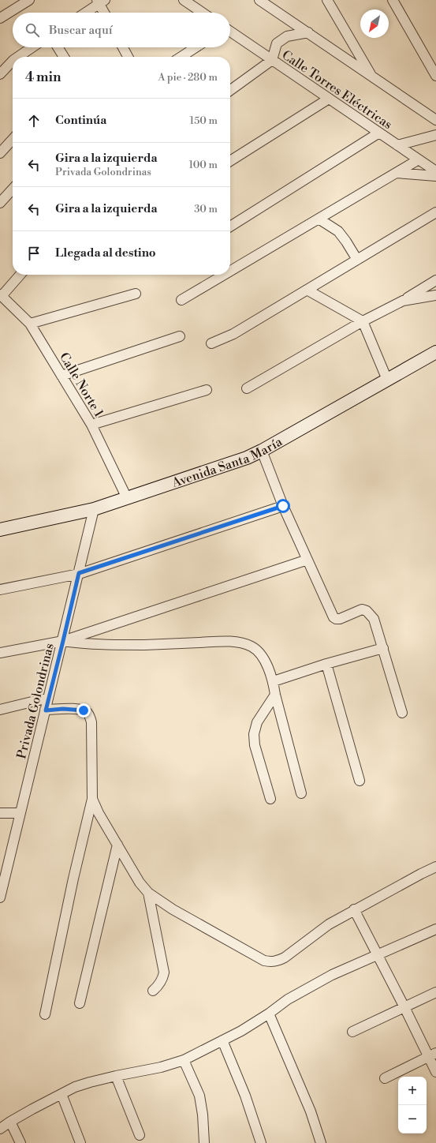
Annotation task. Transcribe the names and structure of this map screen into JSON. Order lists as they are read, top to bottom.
{
  "streets": {
    "main road": ["Avenida Santa María"],
    "street": ["Calle Torres Eléctricas", "Calle Norte 1", "Privada Golondrinas"]
  },
  "crossings": [
    ["Calle Norte 1", "Avenida Santa María"],
    ["Avenida Santa María", "Privada Golondrinas"]
  ],
  "north": "bottom left",
  "page": {
    "search": "Buscar aquí",
    "heading": ["4 min", "A pie · 280 m"],
    "list": [
      ["Continúa", "150 m"],
      ["Gira a la izquierda", "Privada Golondrinas", "100 m"],
      ["Gira a la izquierda", "30 m"],
      "Llegada al destino"
    ],
    "map_buttons": ["+", "−"]
  }
}
